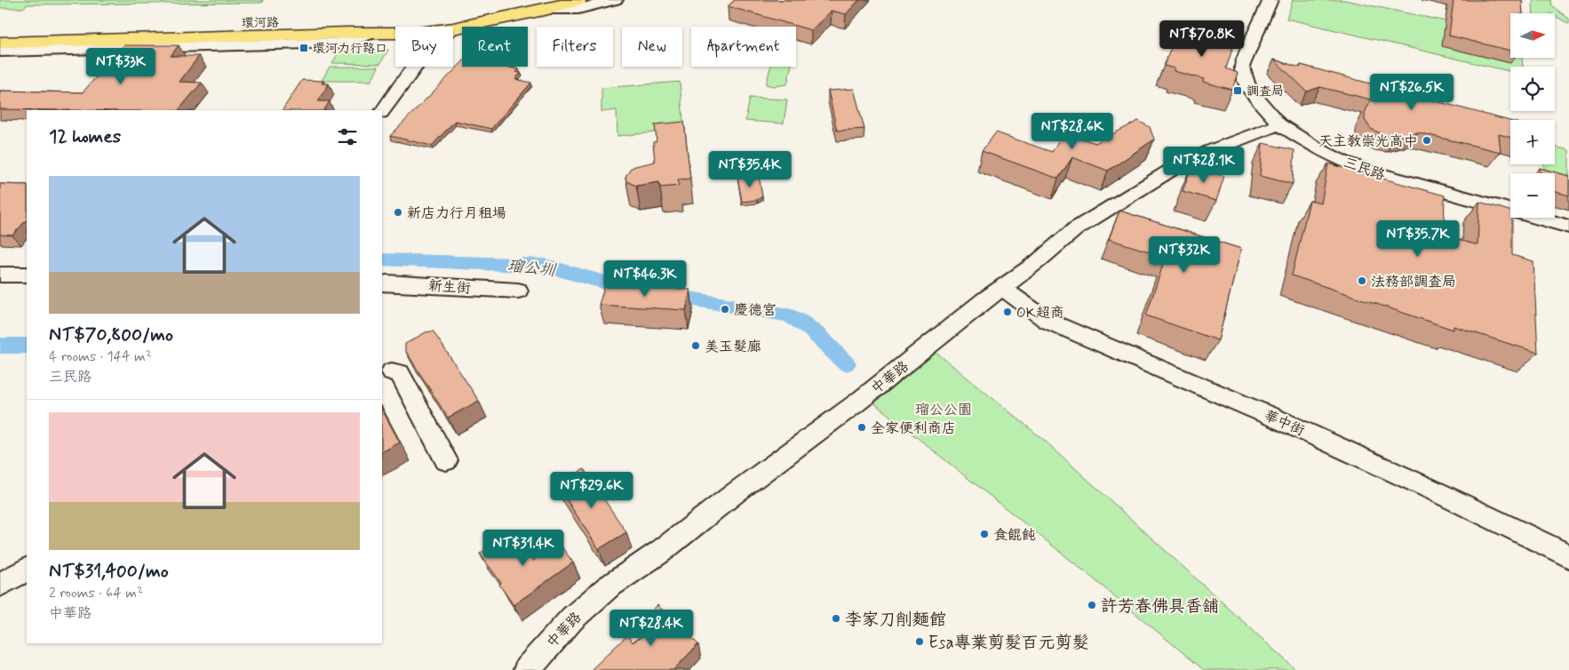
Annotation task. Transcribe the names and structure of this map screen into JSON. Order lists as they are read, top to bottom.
{
  "streets": {
    "highway": ["環河路"],
    "street": [
      "三民路",
      "新生街",
      "中華路",
      "華中街"
    ]
  },
  "crossings": [
    ["三民路", "中華路"],
    ["中華路", "華中街"]
  ],
  "water": ["瑠公圳"],
  "parks": ["瑠公公園"],
  "places": {
    "transit": ["環河力行路口", "調查局"],
    "other": [
      "天主教崇光高中",
      "新店力行月租場",
      "法務部調查局",
      "慶德宮",
      "OK超商",
      "美玉髮廊",
      "全家便利商店",
      "食餛飩",
      "許芳春佛具香舖",
      "李家刀削麵館",
      "Esa專業剪髮百元剪髮"
    ]
  },
  "north": "right",
  "page": {
    "map_buttons": ["+", "−"],
    "price": [
      "NT$70.8K",
      "NT$33K",
      "NT$26.5K",
      "NT$28.6K",
      "NT$28.1K",
      "NT$35.4K",
      "NT$35.7K",
      "NT$32K",
      "NT$46.3K",
      "NT$29.6K",
      "NT$31.4K",
      "NT$28.4K"
    ],
    "chip": [
      "Buy",
      "Rent",
      "Filters",
      "New",
      "Apartment"
    ],
    "heading": "12 homes",
    "list": [
      {
        "name": "NT$70,800/mo",
        "note": "4 rooms · 144 m² · 三民路"
      },
      {
        "name": "NT$31,400/mo",
        "note": "2 rooms · 64 m² · 中華路"
      }
    ]
  }
}
